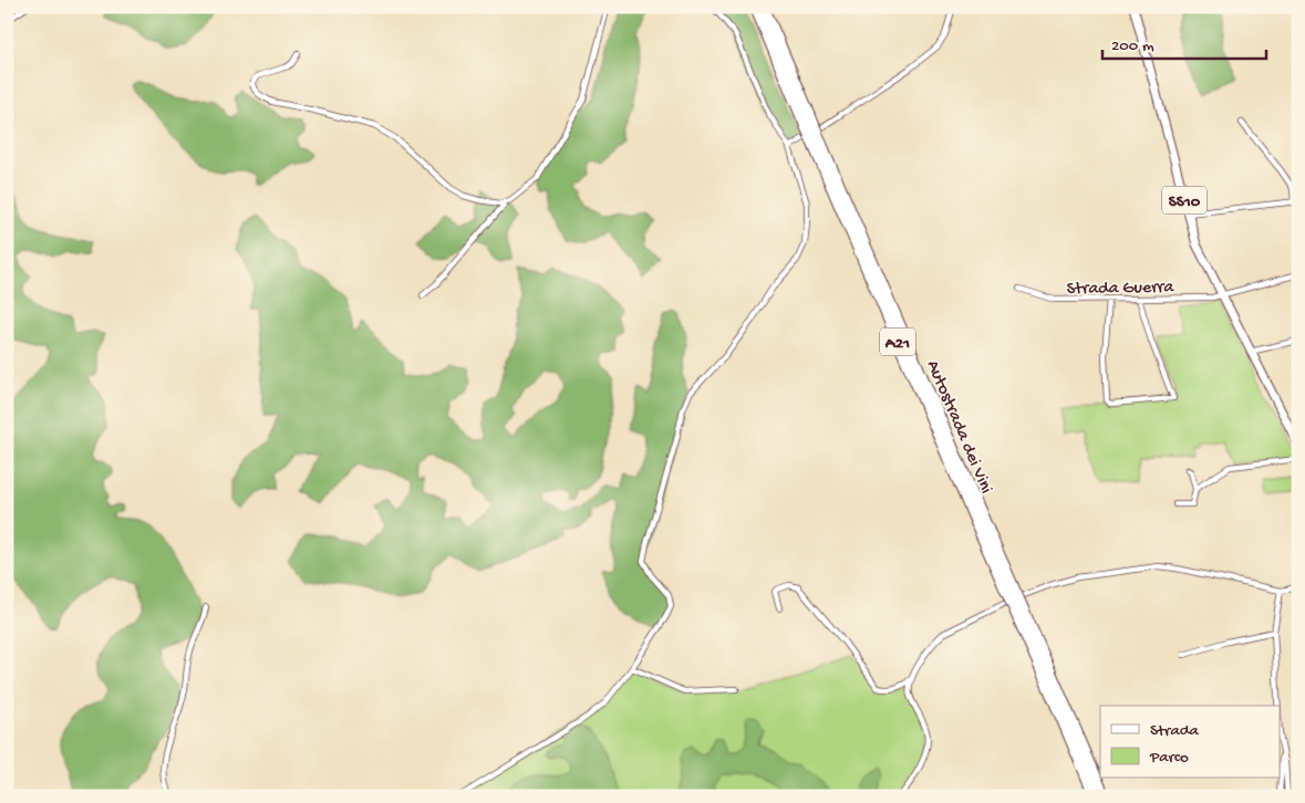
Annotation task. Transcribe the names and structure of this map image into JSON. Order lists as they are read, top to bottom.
{
  "streets": {
    "highway": ["A21", "Autostrada dei Vini"],
    "main road": ["SS10"],
    "street": ["Strada Guerra"]
  },
  "crossings": [
    ["SS10", "Strada Guerra"]
  ],
  "legend": ["Strada", "Parco"],
  "scale_bar": "200 m"
}
